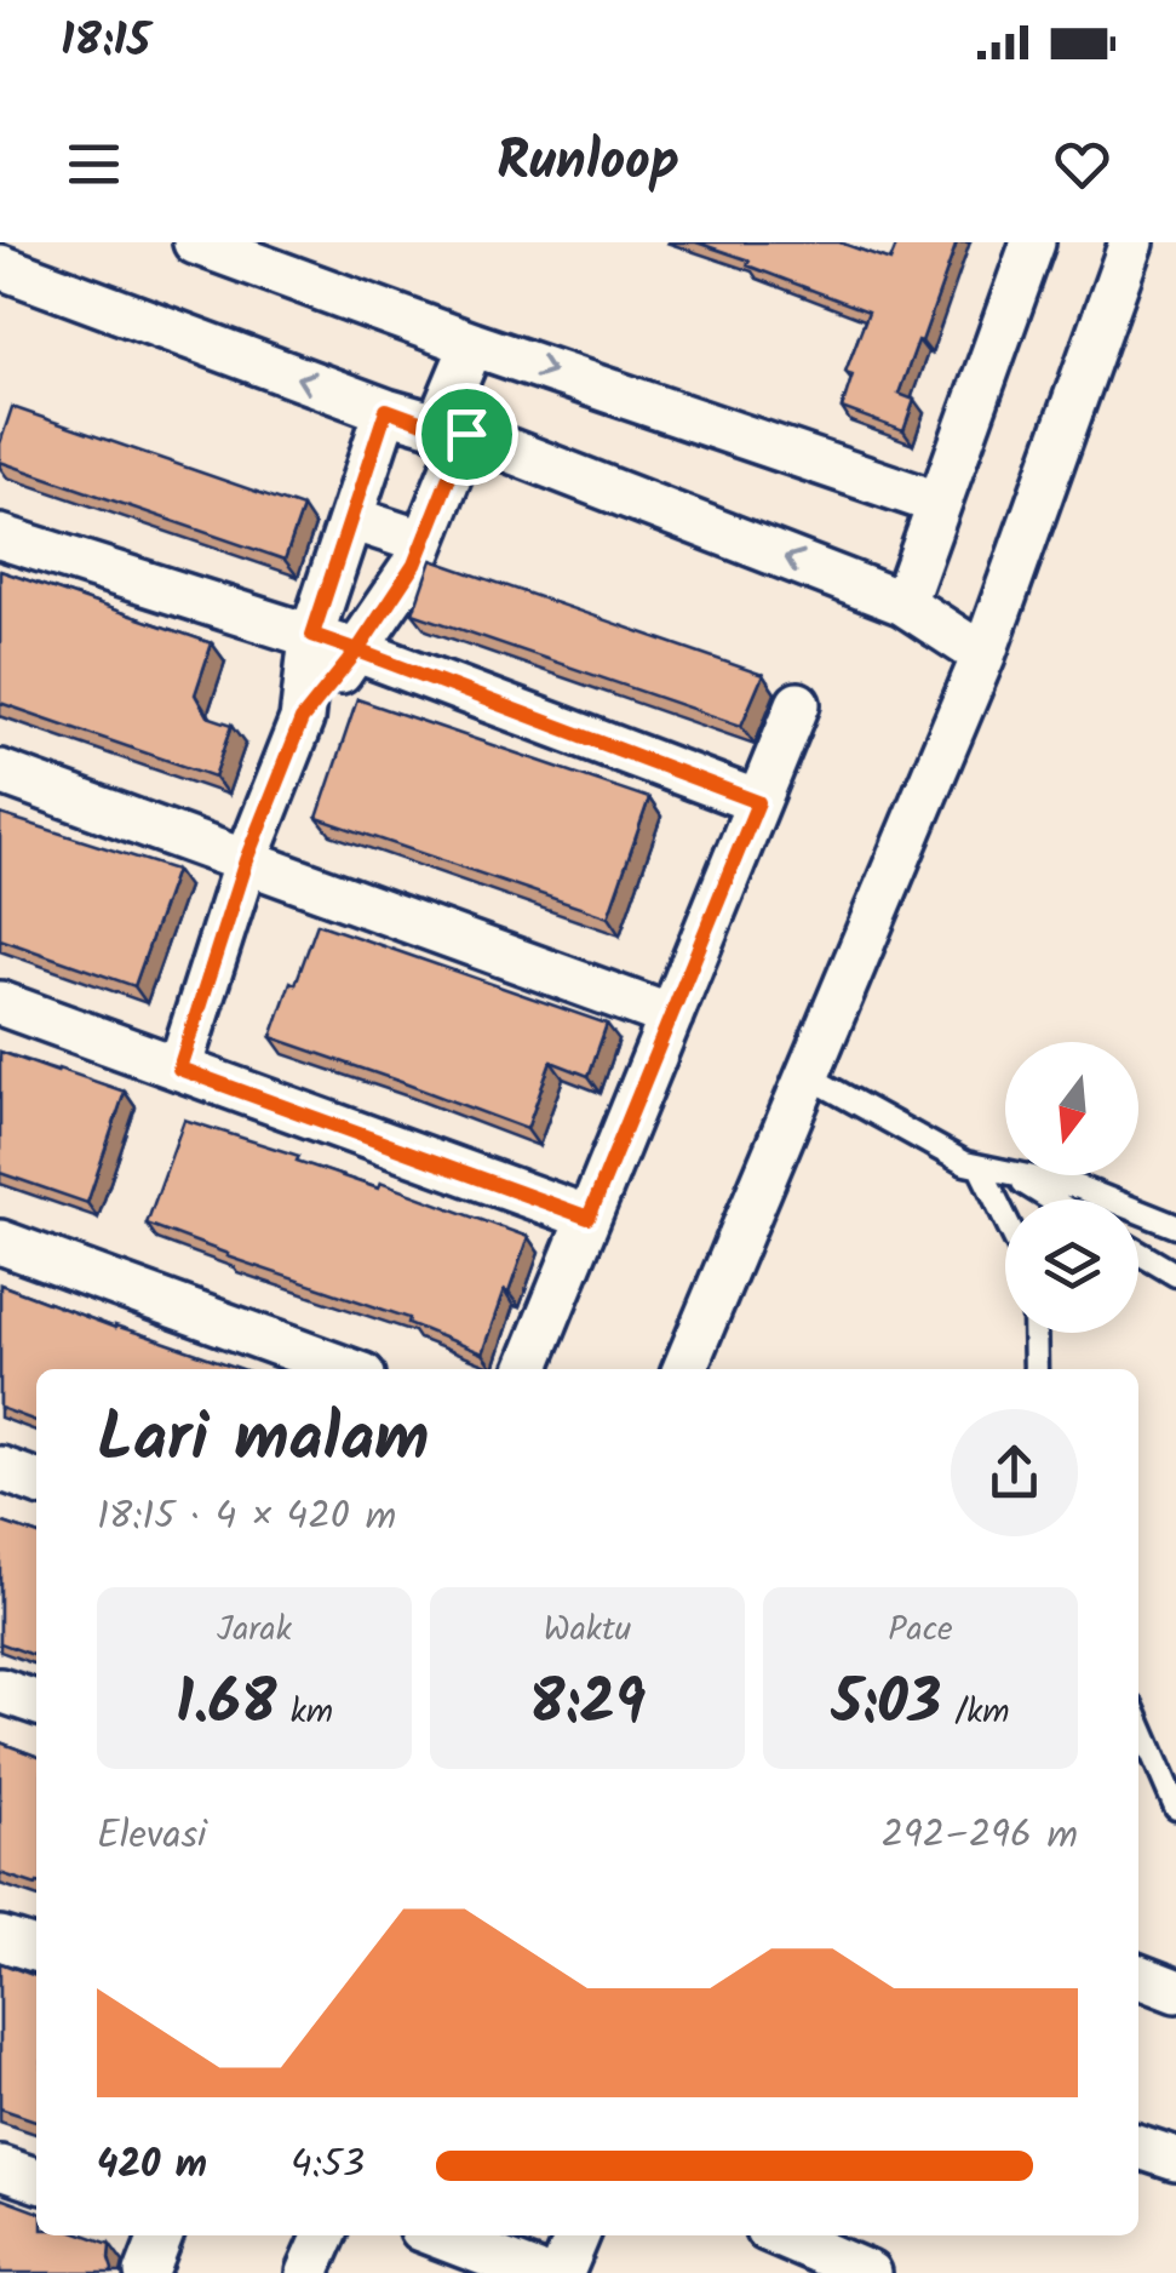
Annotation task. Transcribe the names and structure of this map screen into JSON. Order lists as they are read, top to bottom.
{
  "north": "bottom",
  "page": {
    "status": "18:15",
    "header": "Runloop",
    "heading": ["Lari malam", "18:15 · 4 × 420 m"],
    "stats": [
      ["Jarak", "1.68 km"],
      ["Waktu", "8:29"],
      ["Pace", "5:03 /km"]
    ],
    "chart": ["Elevasi", "292–296 m"],
    "list": [
      {
        "name": "420 m",
        "note": "4:53"
      }
    ]
  }
}
